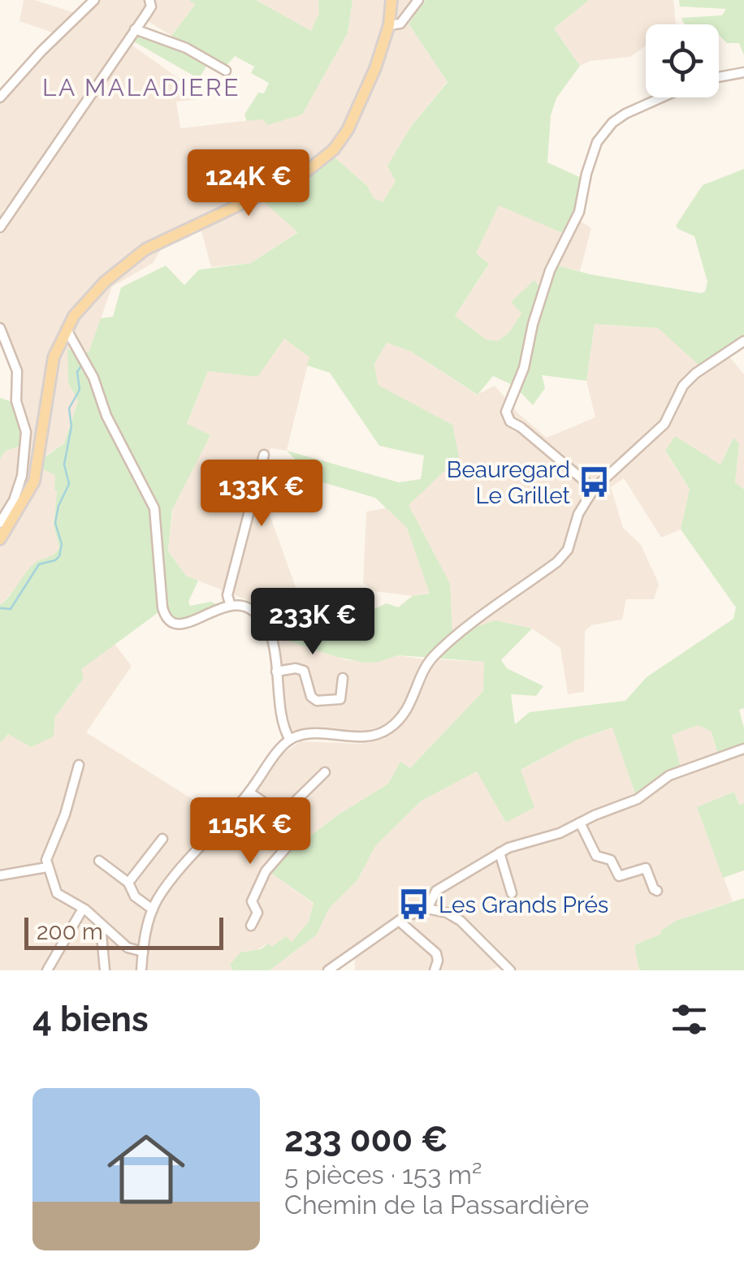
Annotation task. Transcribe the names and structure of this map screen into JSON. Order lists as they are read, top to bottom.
{
  "districts": ["LA MALADIERE"],
  "places": {
    "bus stop": ["Beauregard Le Grillet", "Les Grands Prés"]
  },
  "scale_bar": "200 m",
  "page": {
    "price": [
      "124K €",
      "133K €",
      "233K €",
      "115K €"
    ],
    "scale": "200 m",
    "heading": "4 biens",
    "list": [
      {
        "name": "233 000 €",
        "note": "5 pièces · 153 m² · Chemin de la Passardière"
      }
    ]
  }
}
